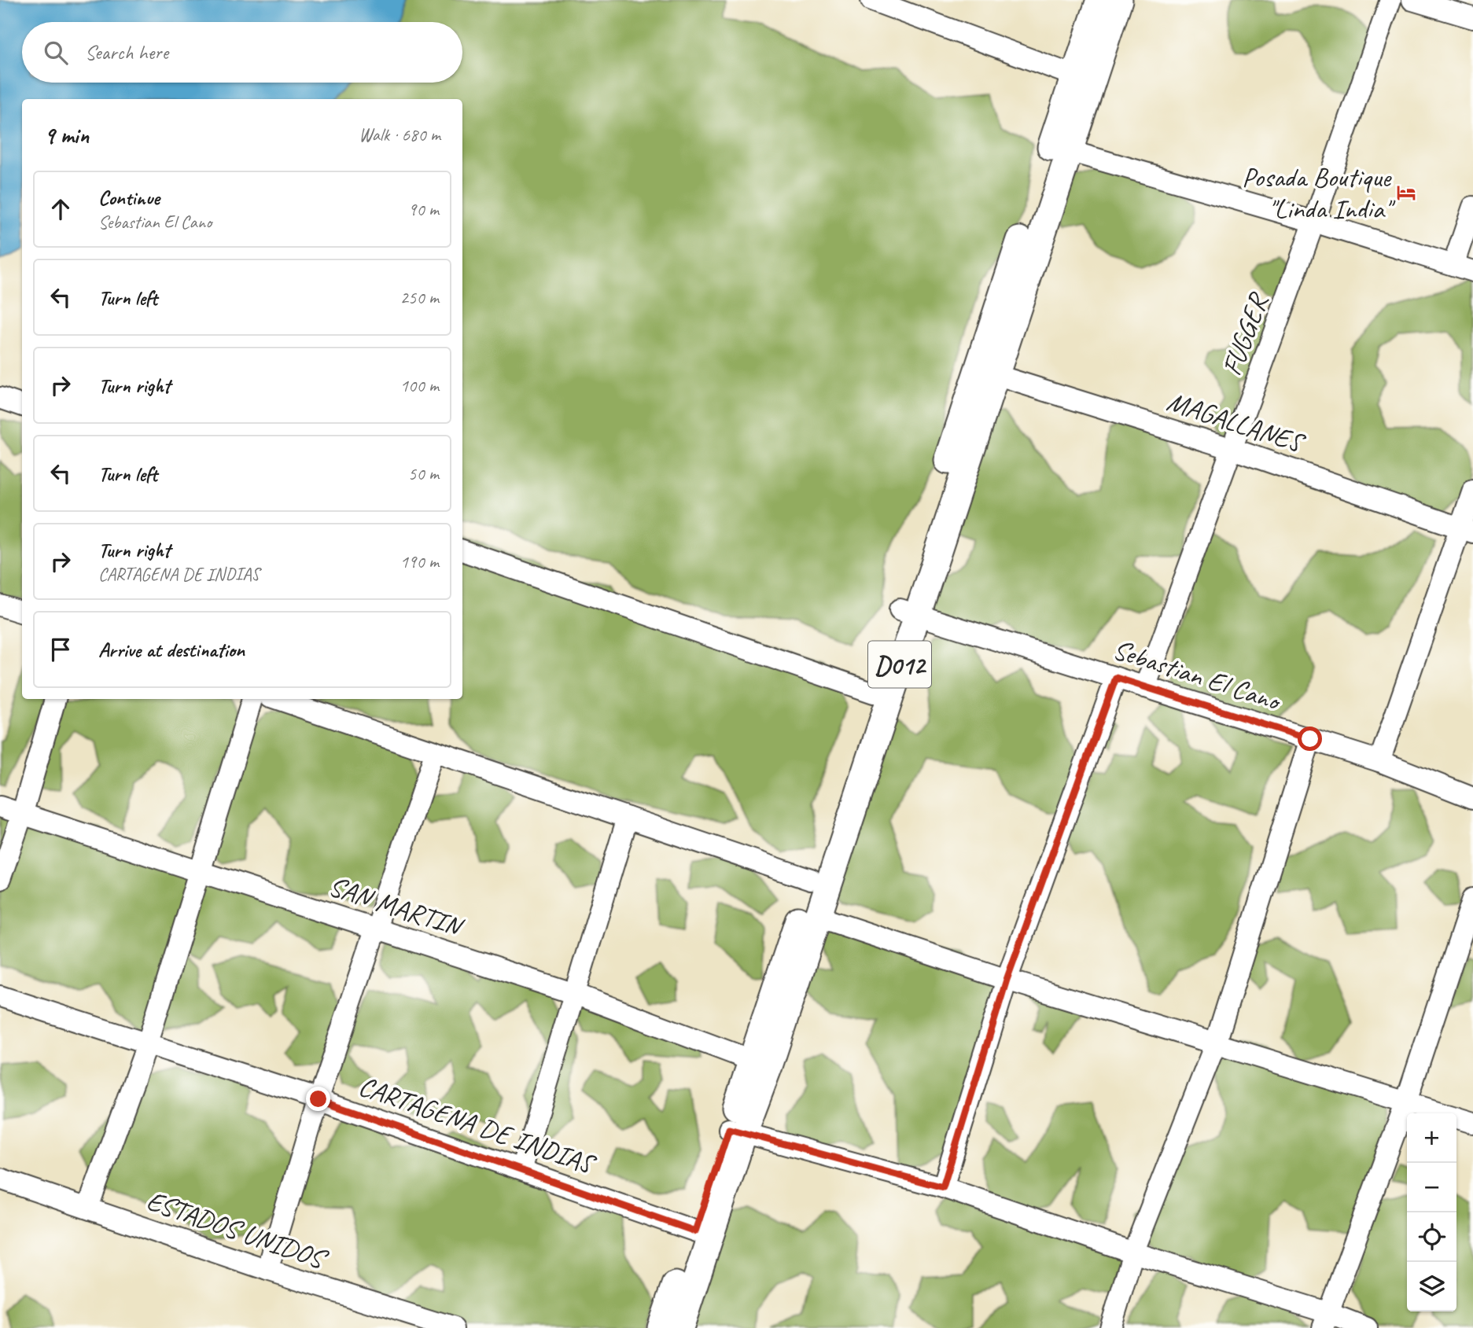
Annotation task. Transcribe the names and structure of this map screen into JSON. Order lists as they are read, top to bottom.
{
  "streets": {
    "main road": ["D012"],
    "street": [
      "FUGGER",
      "MAGALLANES",
      "Sebastian El Cano",
      "SAN MARTIN",
      "CARTAGENA DE INDIAS",
      "ESTADOS UNIDOS"
    ]
  },
  "crossings": [
    ["FUGGER", "MAGALLANES"],
    ["FUGGER", "Sebastian El Cano"],
    ["MAGALLANES", "D012"],
    ["D012", "Sebastian El Cano"],
    ["D012", "SAN MARTIN"],
    ["D012", "CARTAGENA DE INDIAS"]
  ],
  "places": {
    "hotel": ["Posada Boutique \"Linda India\""]
  },
  "page": {
    "search": "Search here",
    "heading": ["9 min", "Walk · 680 m"],
    "list": [
      ["Continue", "Sebastian El Cano", "90 m"],
      ["Turn left", "250 m"],
      ["Turn right", "100 m"],
      ["Turn left", "50 m"],
      ["Turn right", "CARTAGENA DE INDIAS", "190 m"],
      "Arrive at destination"
    ],
    "map_buttons": ["+", "−"]
  }
}
